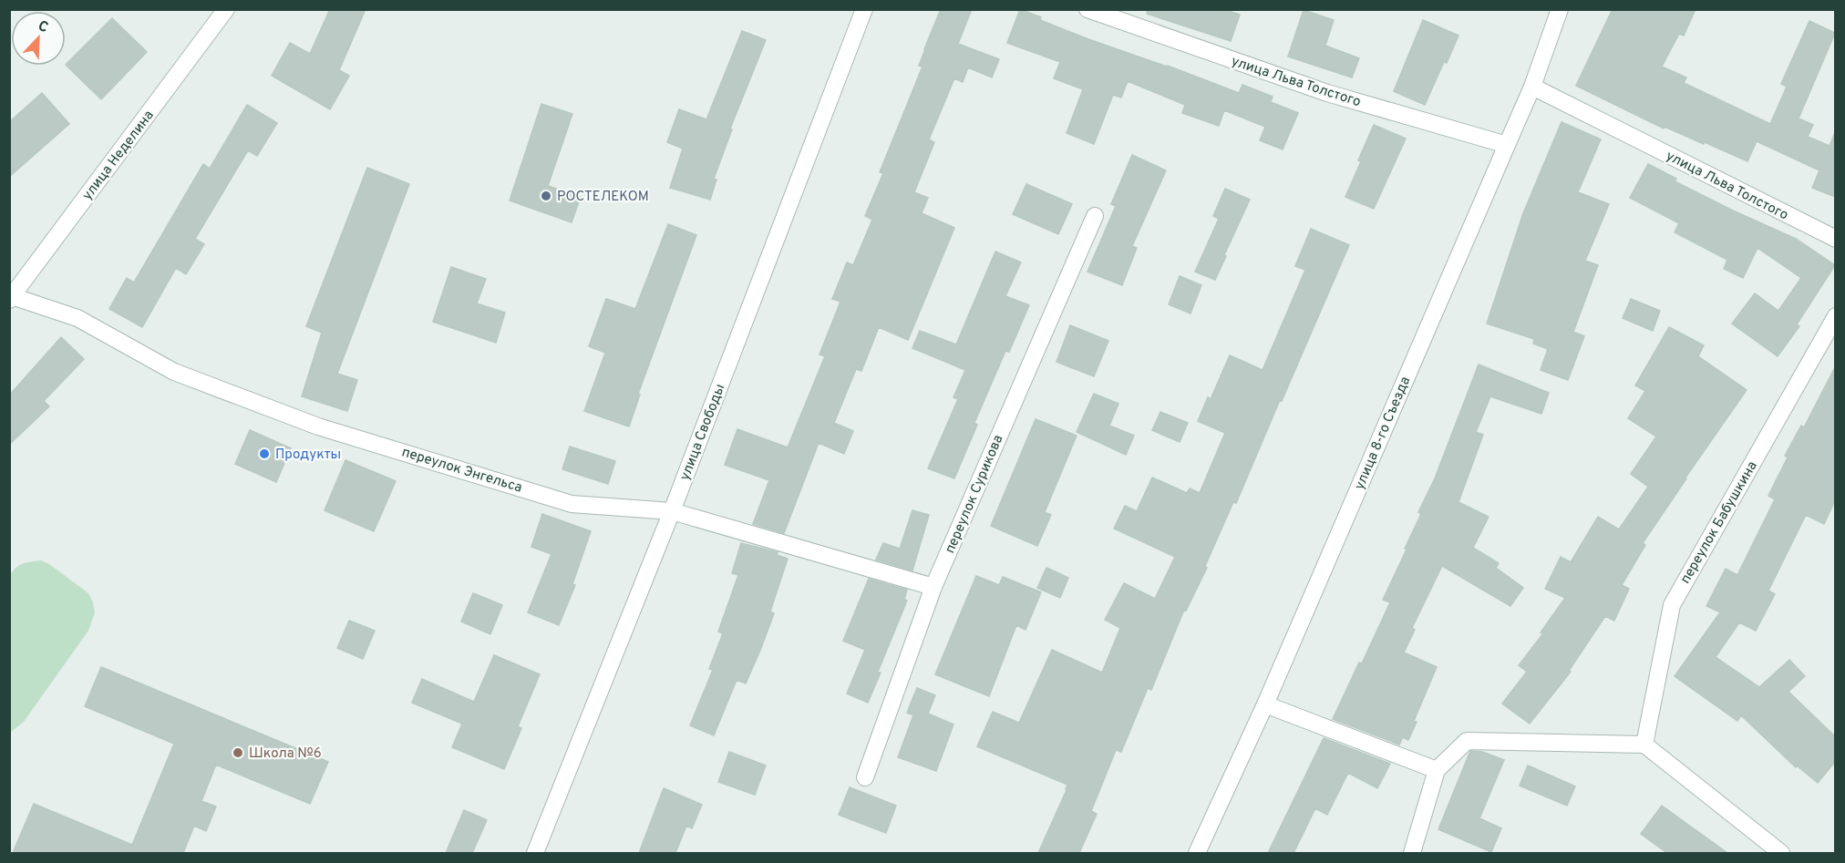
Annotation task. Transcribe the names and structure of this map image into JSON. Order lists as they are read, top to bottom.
{
  "streets": {
    "street": [
      "улица Льва Толстого",
      "улица Неделина",
      "улица Свободы",
      "улица 8-го Съезда",
      "переулок Энгельса",
      "переулок Сурикова",
      "переулок Бабушкина"
    ]
  },
  "crossings": [
    ["улица Льва Толстого", "улица 8-го Съезда"],
    ["улица Неделина", "переулок Энгельса"],
    ["улица Свободы", "переулок Энгельса"],
    ["переулок Энгельса", "переулок Сурикова"]
  ],
  "places": ["РОСТЕЛЕКОМ", "Продукты", "Школа №6"],
  "north": "top right"
}
